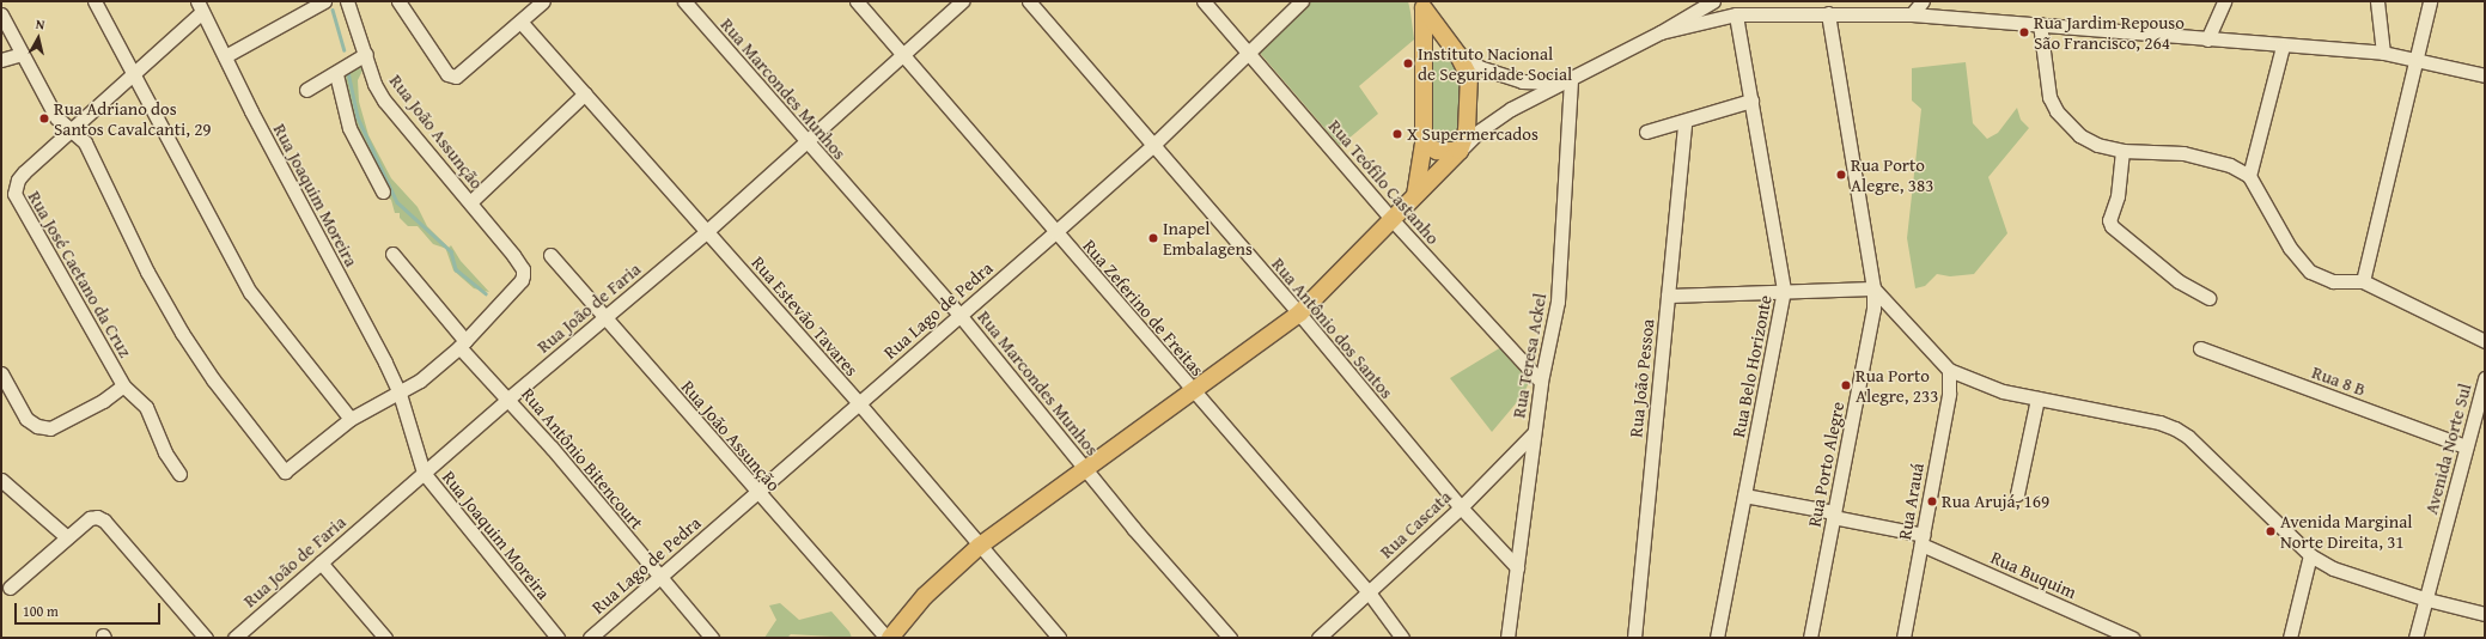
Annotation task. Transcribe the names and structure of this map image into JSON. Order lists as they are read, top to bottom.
{
  "streets": {
    "street": [
      "Rua Marcondes Munhos",
      "Rua João Assunção",
      "Rua Teófilo Castanho",
      "Rua Joaquim Moreira",
      "Rua José Caetano da Cruz",
      "Rua João de Faria",
      "Rua Zeferino de Freitas",
      "Rua Lago de Pedra",
      "Rua Estevão Tavares",
      "Rua Antônio dos Santos",
      "Rua Teresa Ackel",
      "Rua Belo Horizonte",
      "Rua João Pessoa",
      "Rua 8 B",
      "Avenida Norte Sul",
      "Rua Antônio Bitencourt",
      "Rua Porto Alegre",
      "Rua Arauá",
      "Rua Cascata",
      "Rua Buquim"
    ]
  },
  "crossings": [
    ["Rua Marcondes Munhos", "Rua João de Faria"],
    ["Rua Marcondes Munhos", "Rua Lago de Pedra"],
    ["Rua João Assunção", "Rua João de Faria"],
    ["Rua João Assunção", "Rua Lago de Pedra"],
    ["Rua João Assunção", "Rua Antônio Bitencourt"],
    ["Rua Teófilo Castanho", "Rua Lago de Pedra"],
    ["Rua Teófilo Castanho", "Rua Teresa Ackel"],
    ["Rua Joaquim Moreira", "Rua José Caetano da Cruz"],
    ["Rua Joaquim Moreira", "Rua João de Faria"],
    ["Rua João de Faria", "Rua Zeferino de Freitas"],
    ["Rua João de Faria", "Rua Estevão Tavares"],
    ["Rua João de Faria", "Rua Antônio Bitencourt"],
    ["Rua Zeferino de Freitas", "Rua Lago de Pedra"],
    ["Rua Zeferino de Freitas", "Rua Cascata"],
    ["Rua Lago de Pedra", "Rua Estevão Tavares"],
    ["Rua Lago de Pedra", "Rua Antônio dos Santos"],
    ["Rua Lago de Pedra", "Rua Antônio Bitencourt"],
    ["Rua Antônio dos Santos", "Rua Teresa Ackel"],
    ["Rua Antônio dos Santos", "Rua Cascata"],
    ["Rua Teresa Ackel", "Rua Cascata"],
    ["Rua Belo Horizonte", "Rua Buquim"],
    ["Rua 8 B", "Avenida Norte Sul"],
    ["Rua Porto Alegre", "Rua Buquim"],
    ["Rua Arauá", "Rua Buquim"]
  ],
  "places": [
    "Rua Jardim Repouso São Francisco, 264",
    "Instituto Nacional de Seguridade Social",
    "Rua Adriano dos Santos Cavalcanti, 29",
    "X Supermercados",
    "Rua Porto Alegre, 383",
    "Inapel Embalagens",
    "Rua Porto Alegre, 233",
    "Rua Arujá, 169",
    "Avenida Marginal Norte Direita, 31"
  ],
  "scale_bar": "100 m",
  "north": "top"
}
